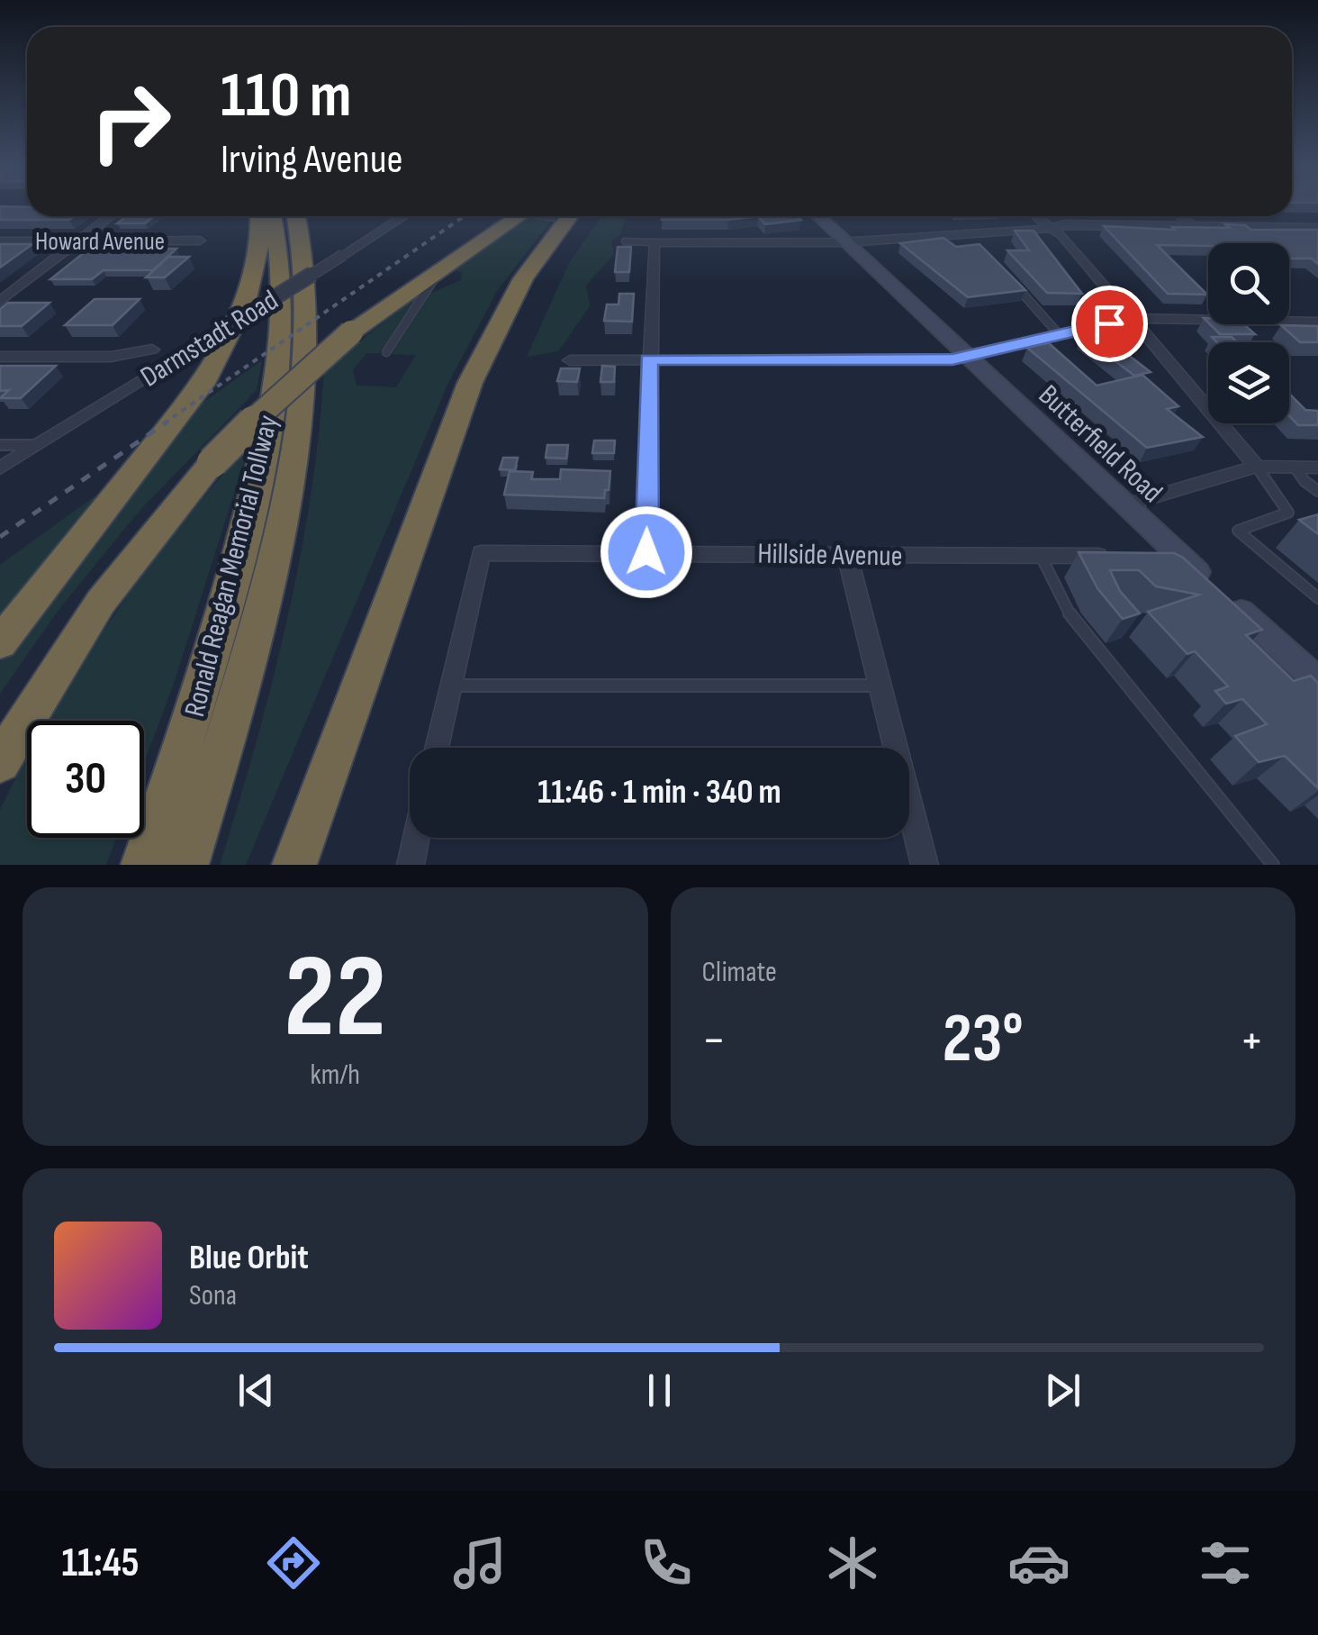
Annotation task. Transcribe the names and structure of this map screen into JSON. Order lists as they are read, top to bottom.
{
  "streets": {
    "highway": ["Ronald Reagan Memorial Tollway"],
    "main road": ["Butterfield Road"],
    "street": ["Howard Avenue", "Darmstadt Road", "Hillside Avenue"]
  },
  "page": {
    "turn": ["110 m", "Irving Avenue"],
    "limit": "30",
    "trip": "11:46 · 1 min · 340 m",
    "tile": [
      ["22", "km/h"],
      "Climate"
    ],
    "heat": ["−", "23°", "+"],
    "song": ["Blue Orbit", "Sona"],
    "tabs": "11:45"
  }
}
